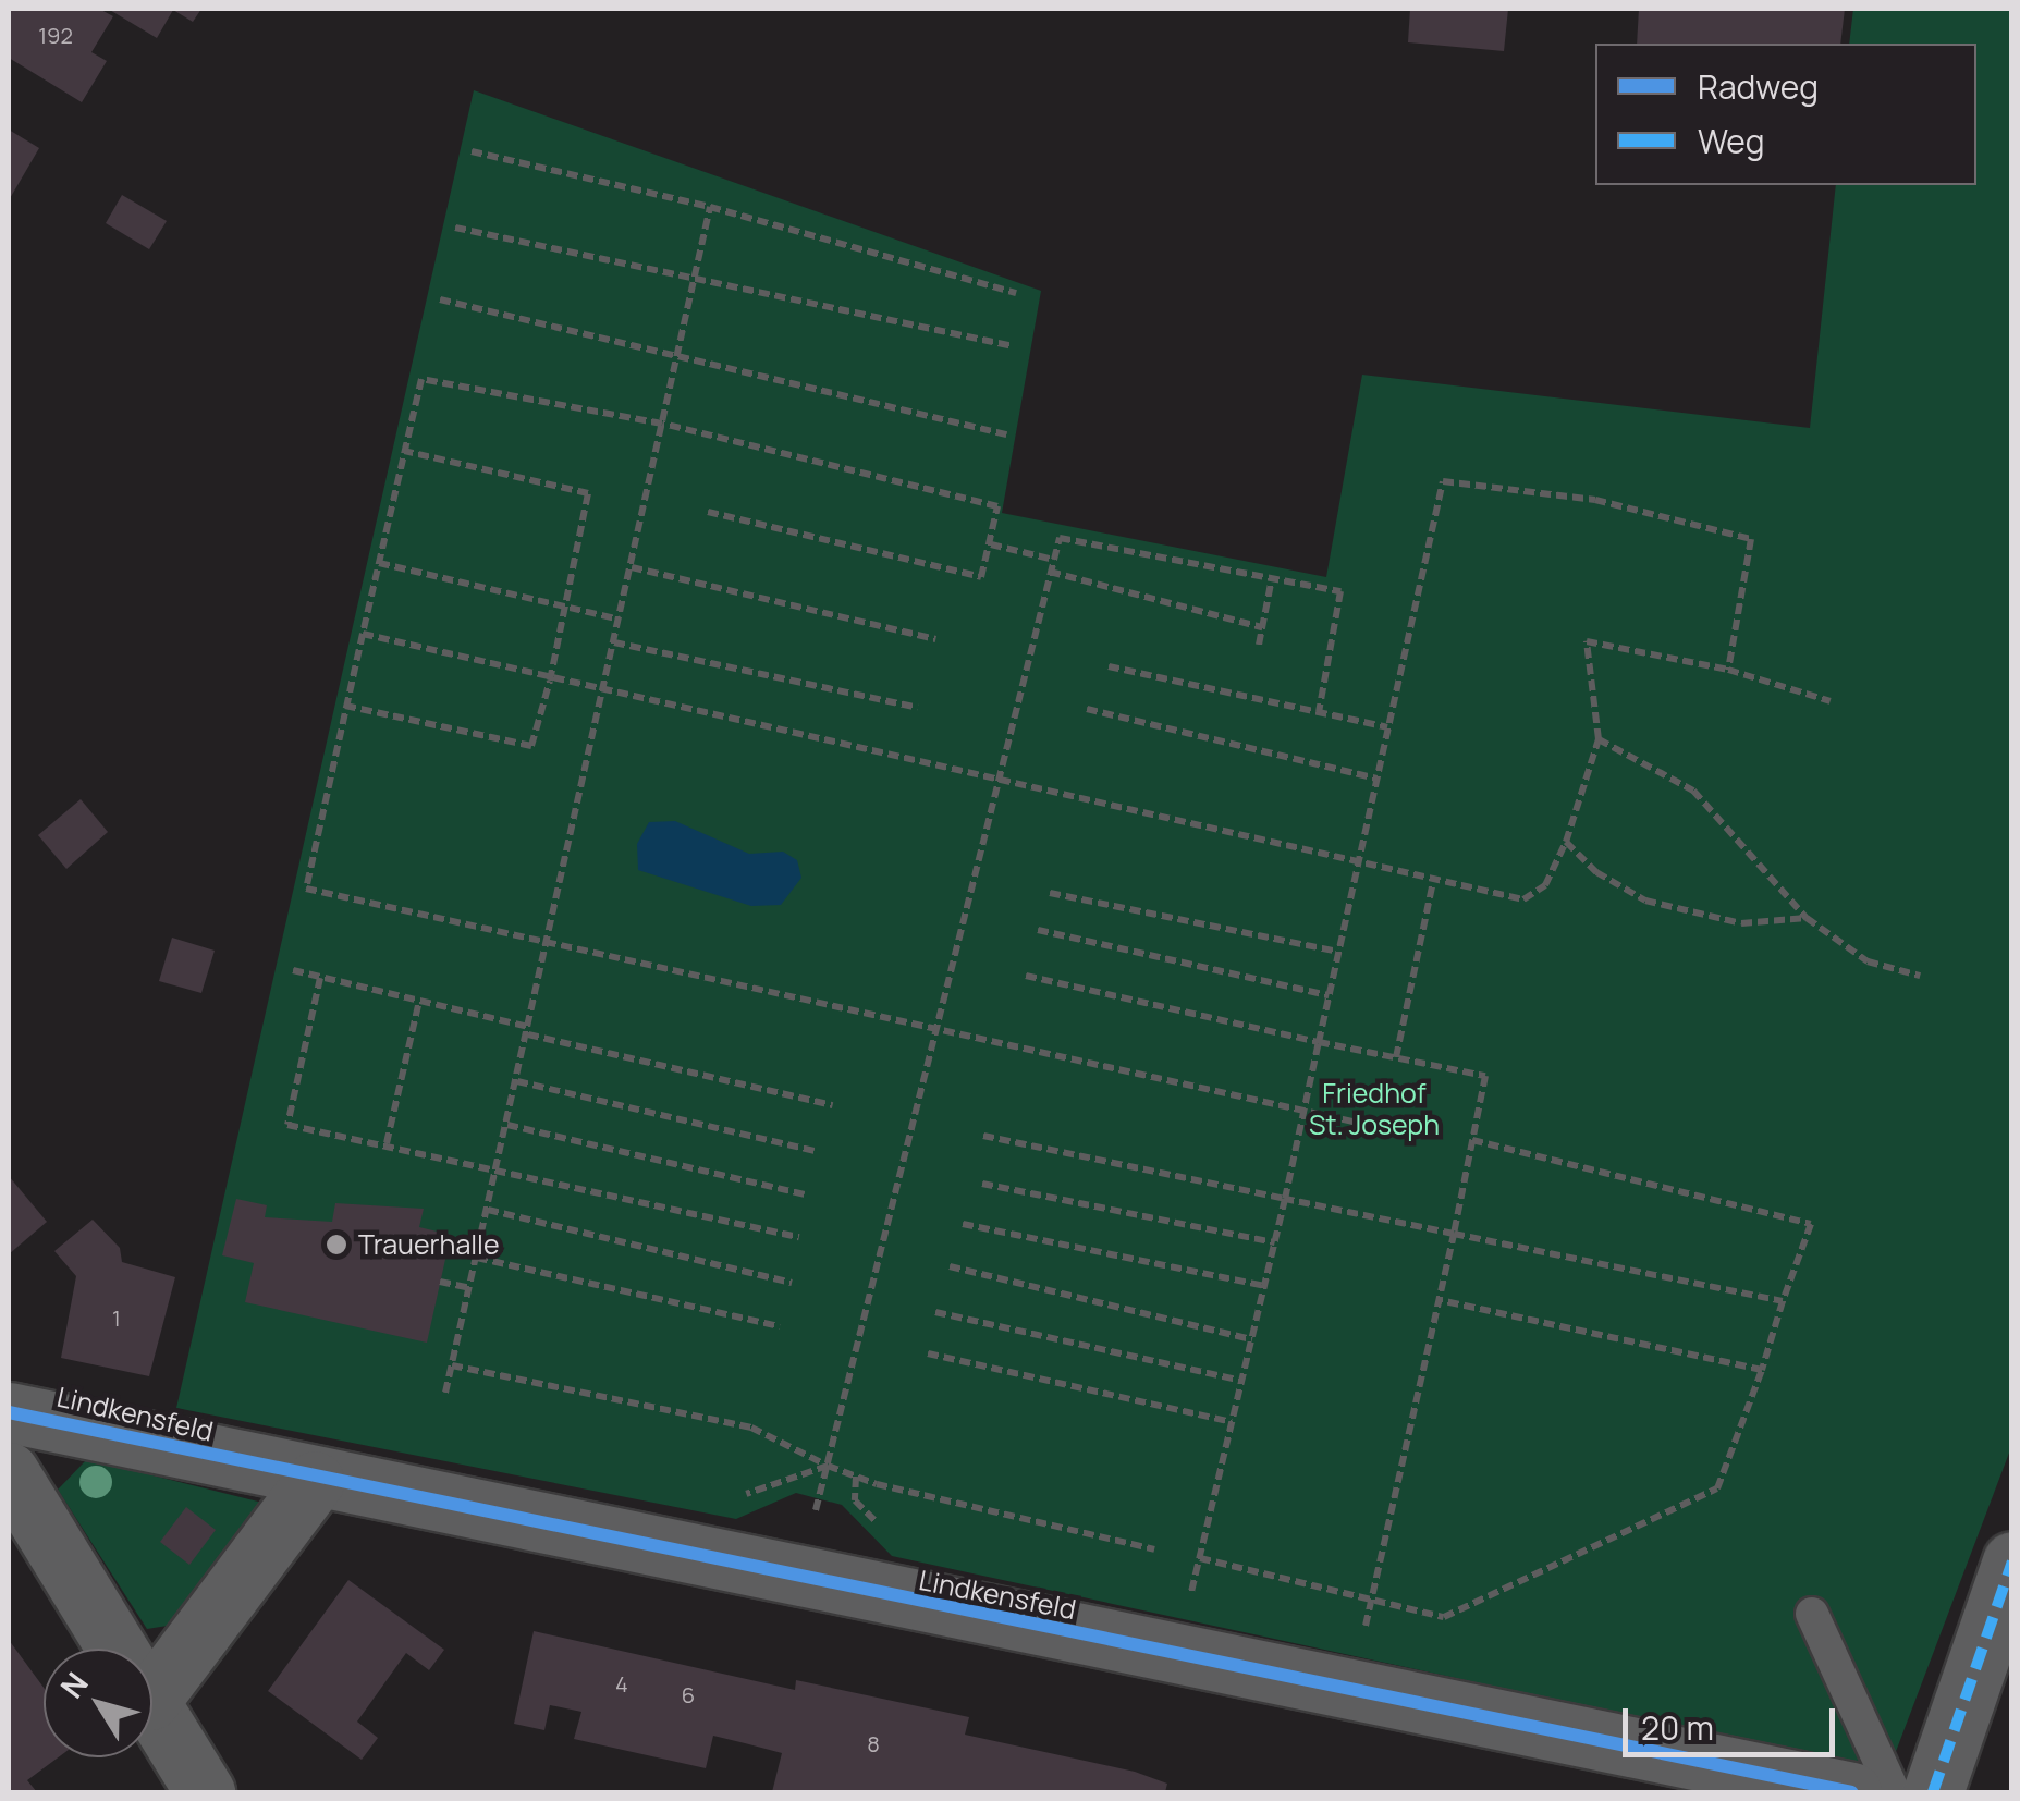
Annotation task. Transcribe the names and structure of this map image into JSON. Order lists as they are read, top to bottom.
{
  "streets": {
    "street": ["Lindkensfeld"]
  },
  "parks": ["Friedhof St. Joseph"],
  "places": ["Trauerhalle"],
  "house_numbers": [
    "192",
    "1",
    "4",
    "6",
    "8"
  ],
  "legend": ["Radweg", "Weg"],
  "scale_bar": "20 m",
  "north": "top left"
}
